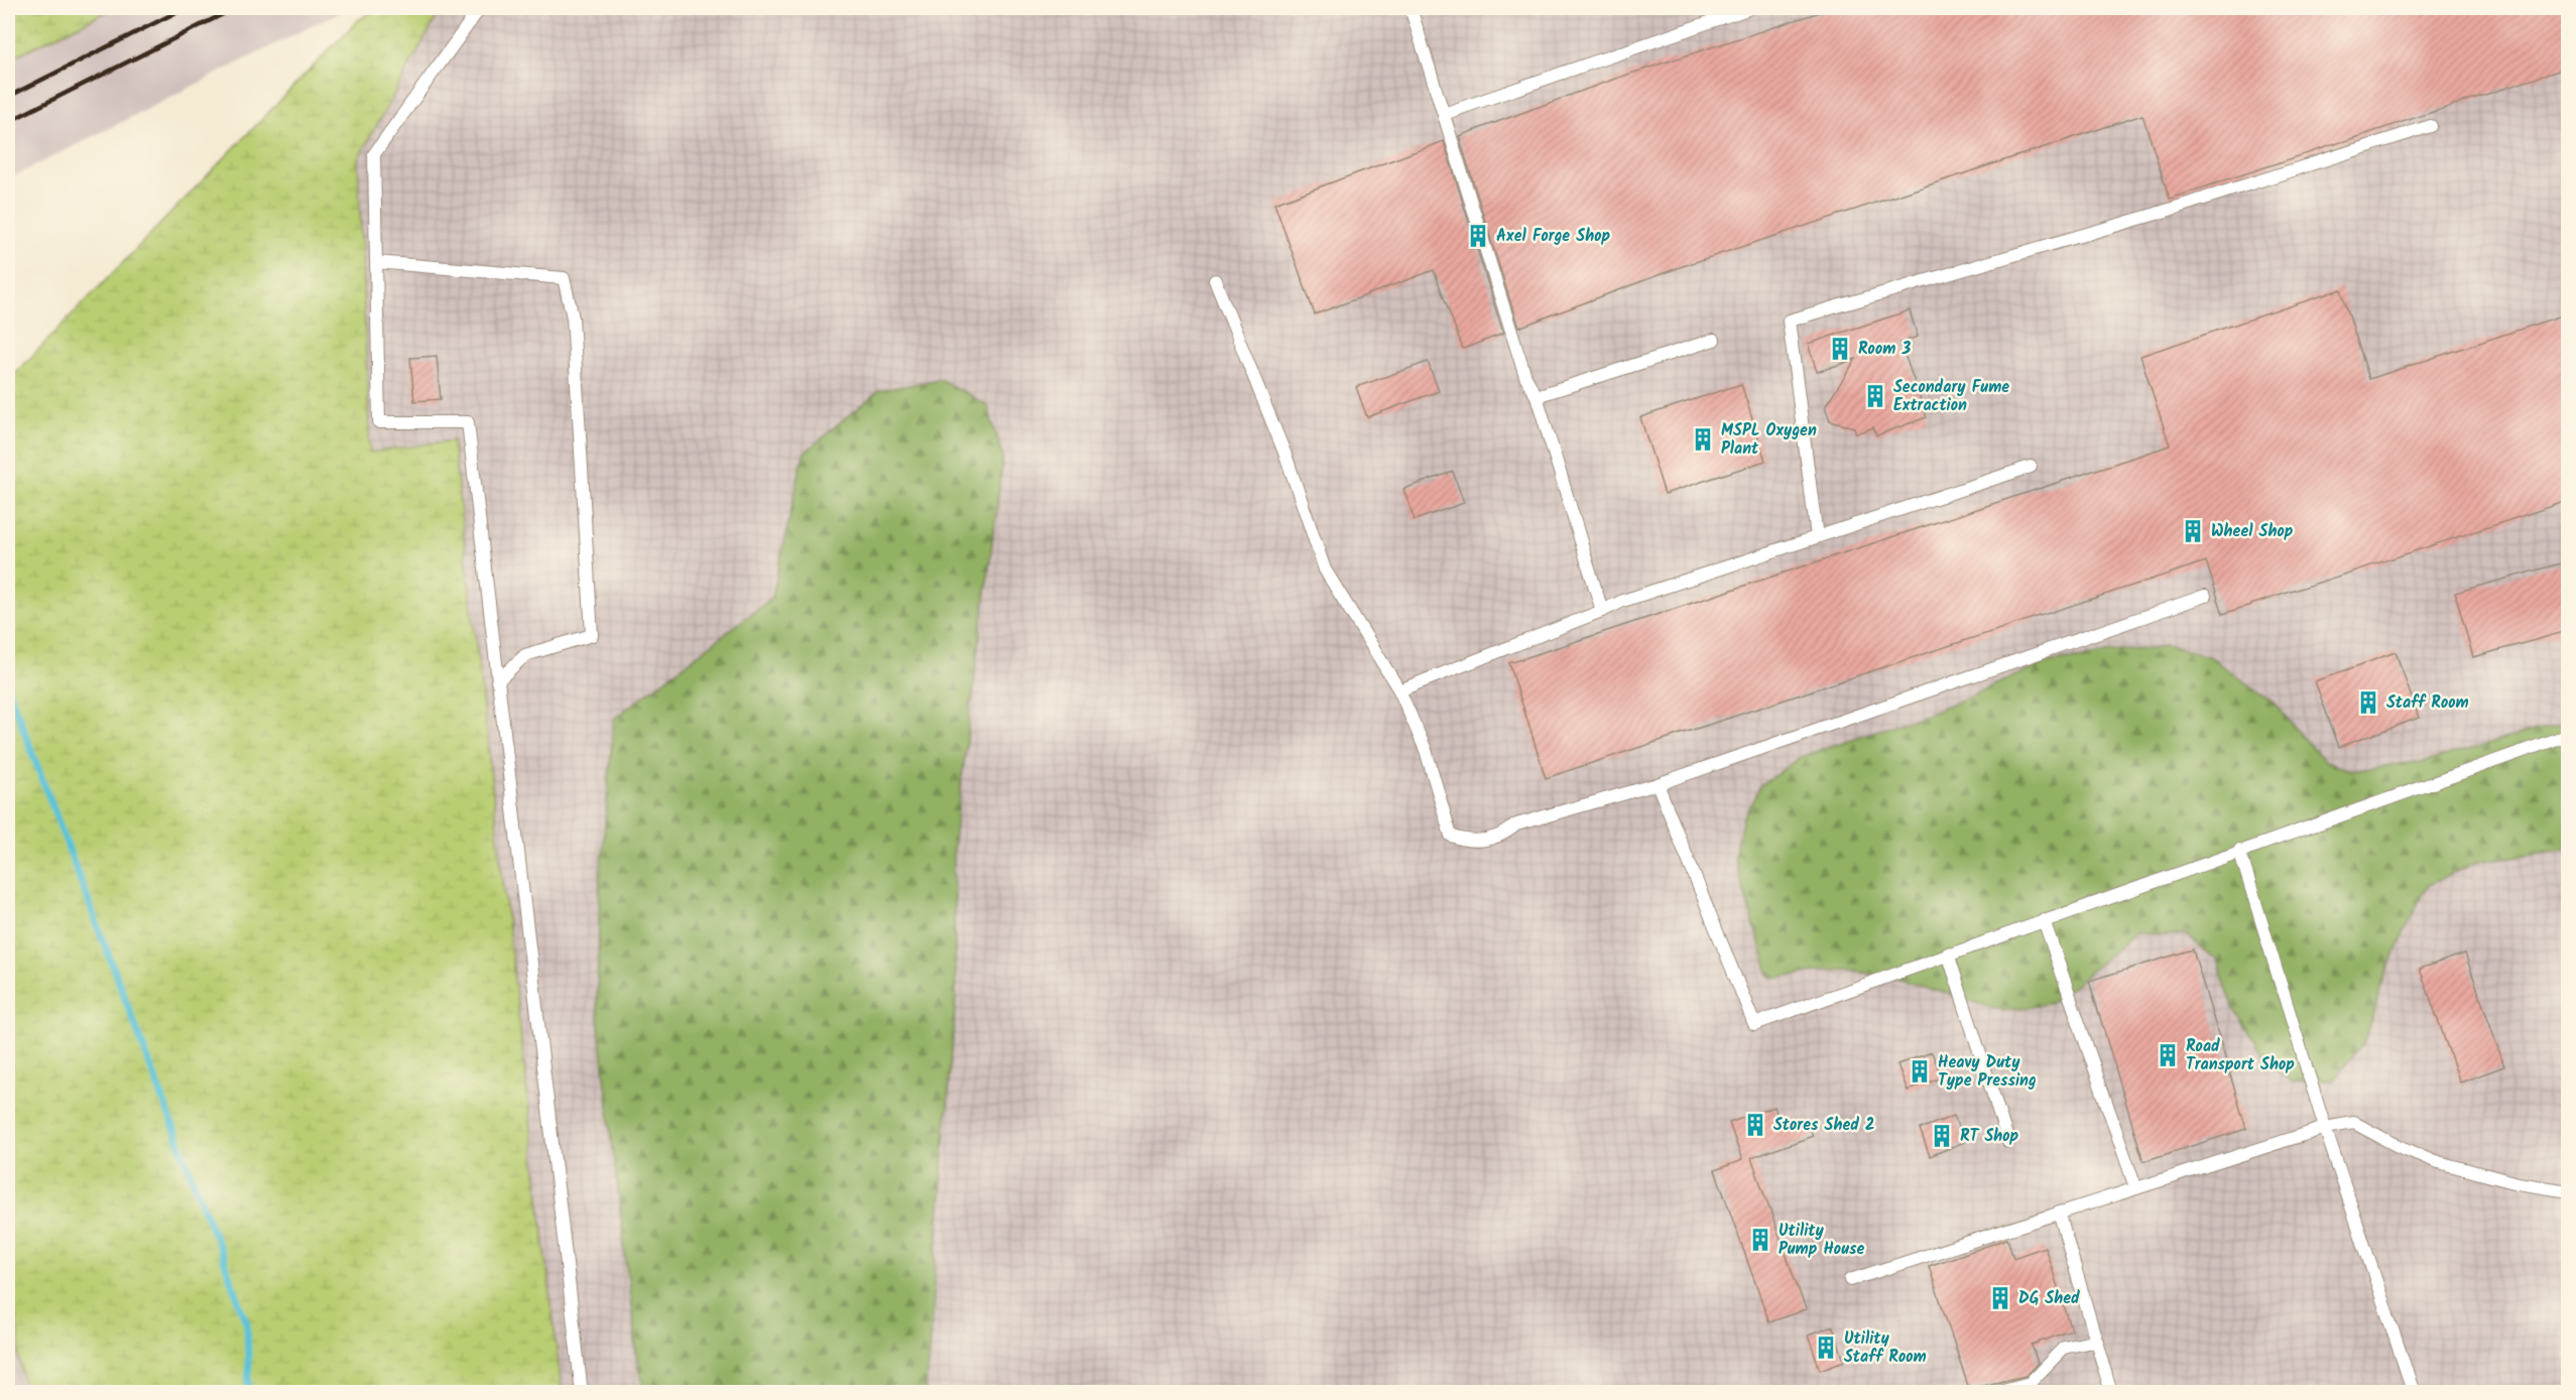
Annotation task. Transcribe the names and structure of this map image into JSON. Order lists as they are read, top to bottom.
{
  "places": {
    "building": [
      "Axel Forge Shop",
      "Room 3",
      "Secondary Fume Extraction",
      "MSPL Oxygen Plant",
      "Wheel Shop",
      "Staff Room",
      "Road Transport Shop",
      "Heavy Duty Type Pressing",
      "Stores Shed 2",
      "RT Shop",
      "Utility Pump House",
      "DG Shed",
      "Utility Staff Room"
    ]
  }
}
